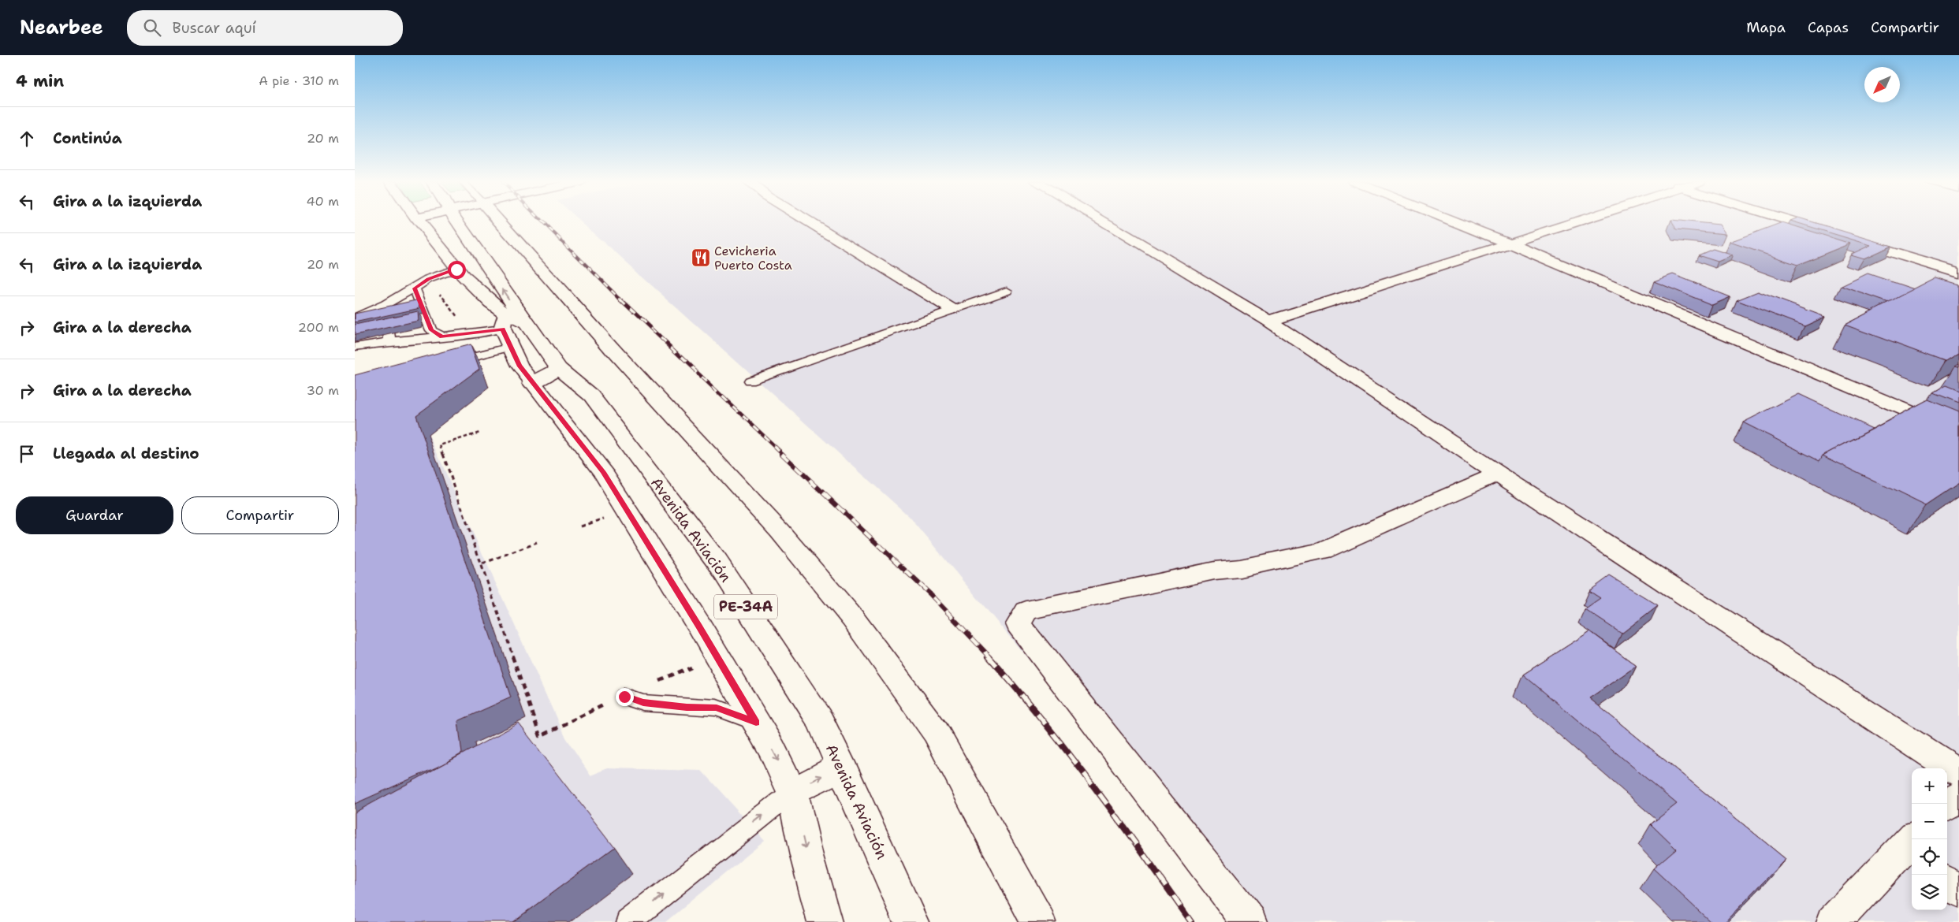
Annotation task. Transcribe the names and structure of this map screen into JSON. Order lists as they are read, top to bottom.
{
  "streets": {
    "main road": ["Avenida Aviación", "PE-34A"]
  },
  "places": {
    "restaurant": ["Cevicheria Puerto Costa"]
  },
  "north": "bottom left",
  "page": {
    "header": "Nearbee",
    "search": "Buscar aquí",
    "nav": ["Mapa", "Capas", "Compartir"],
    "heading": ["4 min", "A pie · 310 m"],
    "list": [
      ["Continúa", "20 m"],
      ["Gira a la izquierda", "40 m"],
      ["Gira a la izquierda", "20 m"],
      ["Gira a la derecha", "200 m"],
      ["Gira a la derecha", "30 m"],
      "Llegada al destino"
    ],
    "buttons": ["Guardar", "Compartir"],
    "map_buttons": ["+", "−"]
  }
}
